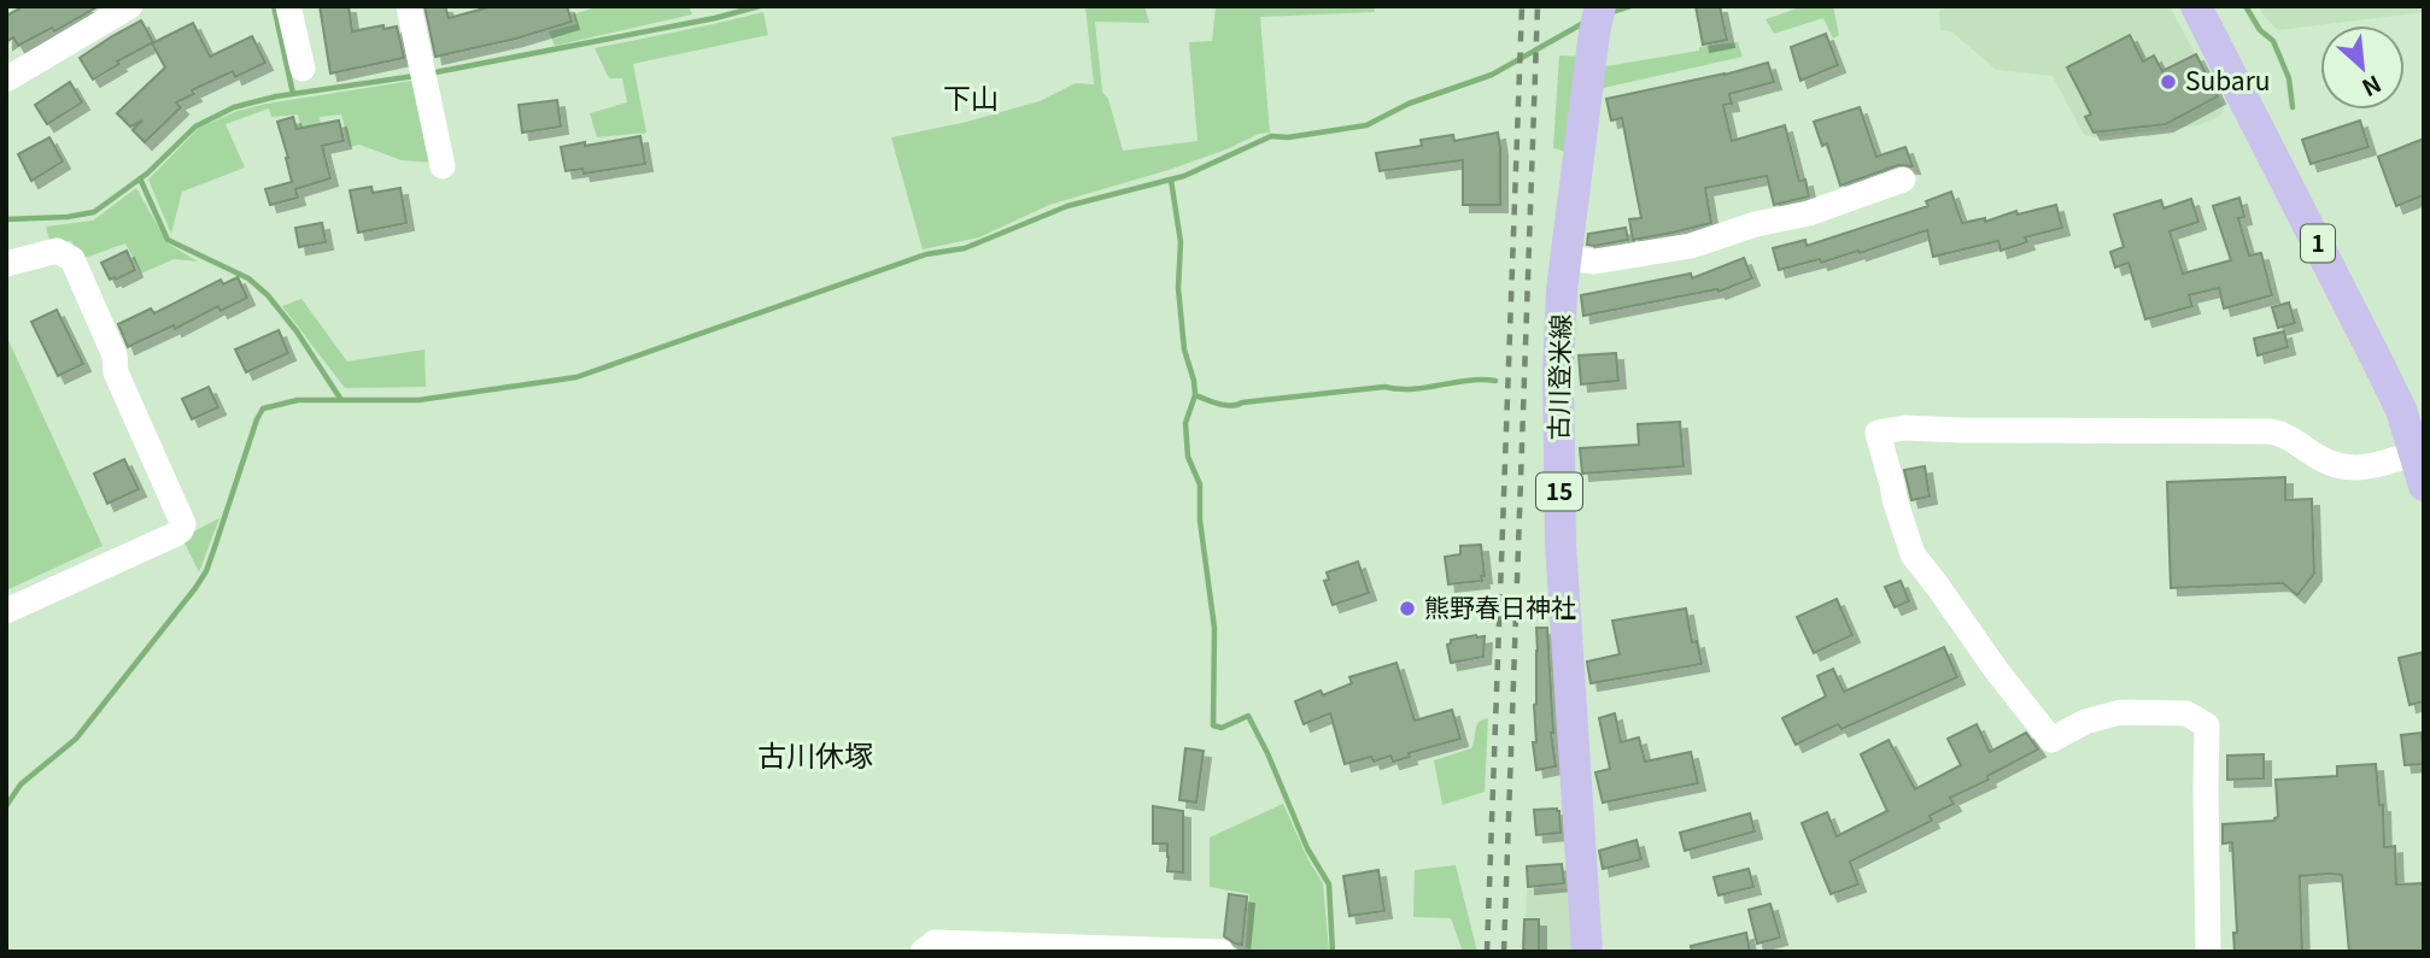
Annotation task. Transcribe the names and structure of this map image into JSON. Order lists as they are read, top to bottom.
{
  "streets": {
    "main road": ["1", "古川登米線", "15"]
  },
  "districts": ["下山", "古川休塚"],
  "places": ["Subaru", "熊野春日神社"],
  "north": "bottom right"
}
